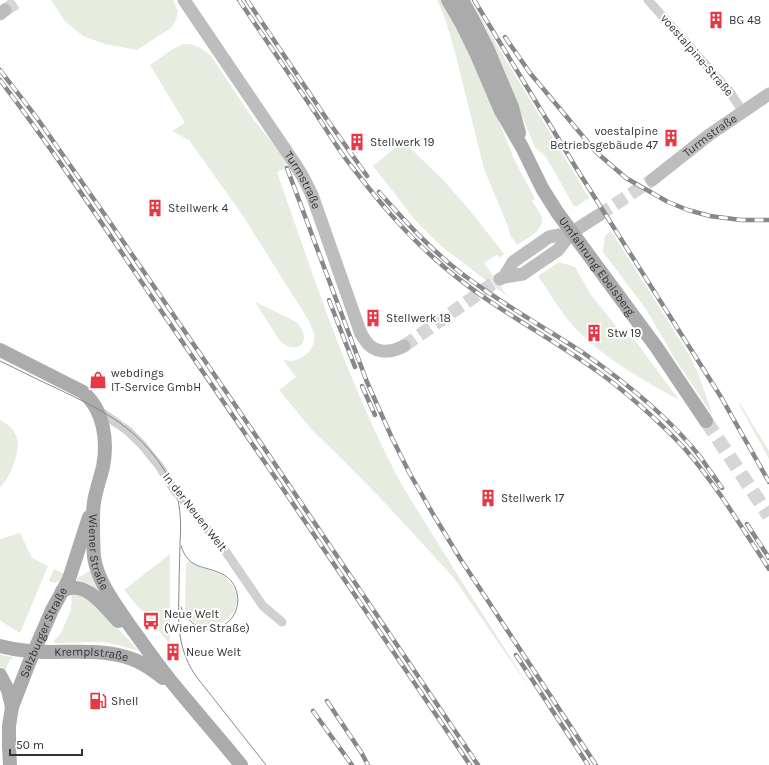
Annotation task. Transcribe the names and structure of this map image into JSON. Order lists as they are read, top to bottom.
{
  "streets": {
    "main road": [
      "Turmstraße",
      "Umfahrung Ebelsberg",
      "Wiener Straße",
      "Salzburger Straße",
      "Kremplstraße"
    ],
    "street": ["voestalpine-Straße", "In der Neuen Welt"]
  },
  "crossings": [
    ["voestalpine-Straße", "Turmstraße"],
    ["In der Neuen Welt", "Wiener Straße"],
    ["Wiener Straße", "Salzburger Straße"],
    ["Wiener Straße", "Kremplstraße"],
    ["Salzburger Straße", "Kremplstraße"]
  ],
  "places": {
    "building": [
      "BG 48",
      "voestalpine Betriebsgebäude 47",
      "Stellwerk 19",
      "Stellwerk 4",
      "Stellwerk 18",
      "Stw 19",
      "Stellwerk 17",
      "Neue Welt"
    ],
    "shop": ["webdings IT-Service GmbH"],
    "bus stop": ["Neue Welt (Wiener Straße)"],
    "fuel station": ["Shell"]
  },
  "scale_bar": "50 m"
}
